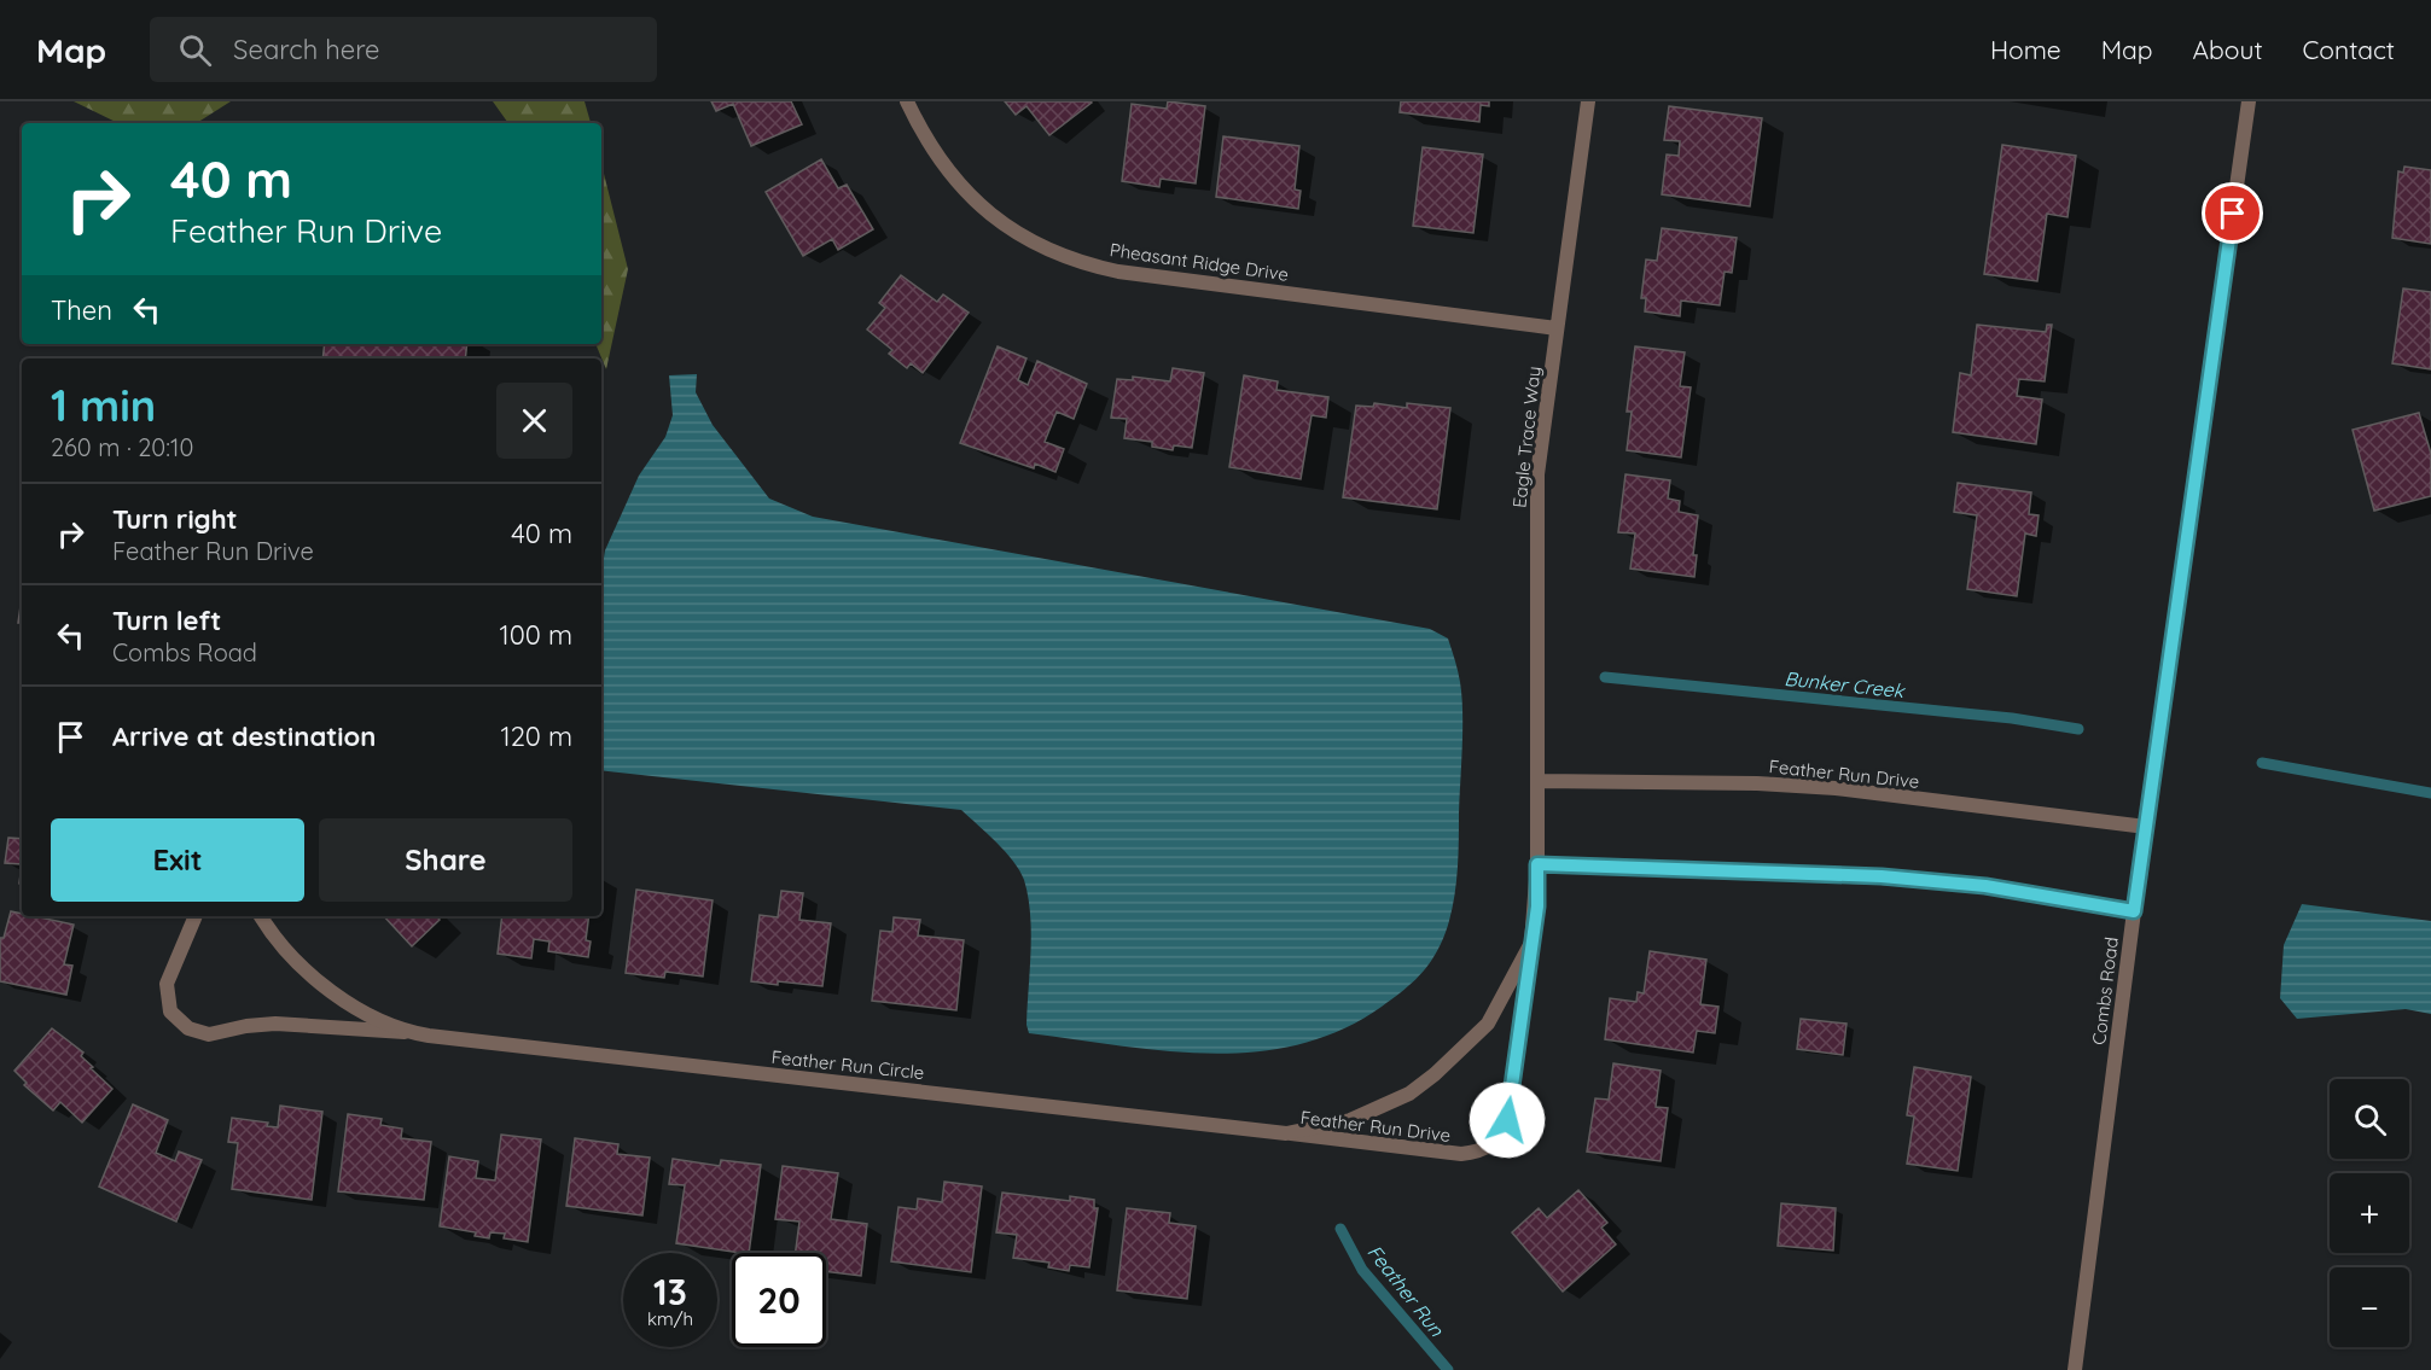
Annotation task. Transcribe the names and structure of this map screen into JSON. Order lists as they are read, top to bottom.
{
  "streets": {
    "street": [
      "Pheasant Ridge Drive",
      "Eagle Trace Way",
      "Feather Run Drive",
      "Combs Road",
      "Feather Run Circle"
    ]
  },
  "crossings": [
    ["Pheasant Ridge Drive", "Eagle Trace Way"],
    ["Eagle Trace Way", "Feather Run Drive"],
    ["Feather Run Drive", "Combs Road"],
    ["Feather Run Drive", "Feather Run Circle"]
  ],
  "water": ["Bunker Creek", "Feather Run"],
  "page": {
    "header": "Map",
    "search": "Search here",
    "nav": [
      "Home",
      "Map",
      "About",
      "Contact"
    ],
    "turn": ["40 m", "Feather Run Drive"],
    "then": "Then",
    "heading": ["1 min", "260 m · 20:10"],
    "list": [
      {
        "name": "Turn right",
        "note": "Feather Run Drive",
        "value": "40 m"
      },
      {
        "name": "Turn left",
        "note": "Combs Road",
        "value": "100 m"
      },
      {
        "name": "Arrive at destination",
        "value": "120 m"
      }
    ],
    "buttons": ["Exit", "Share"],
    "map_buttons": ["+", "−"],
    "speed": "13 km/h",
    "limit": "20"
  }
}
